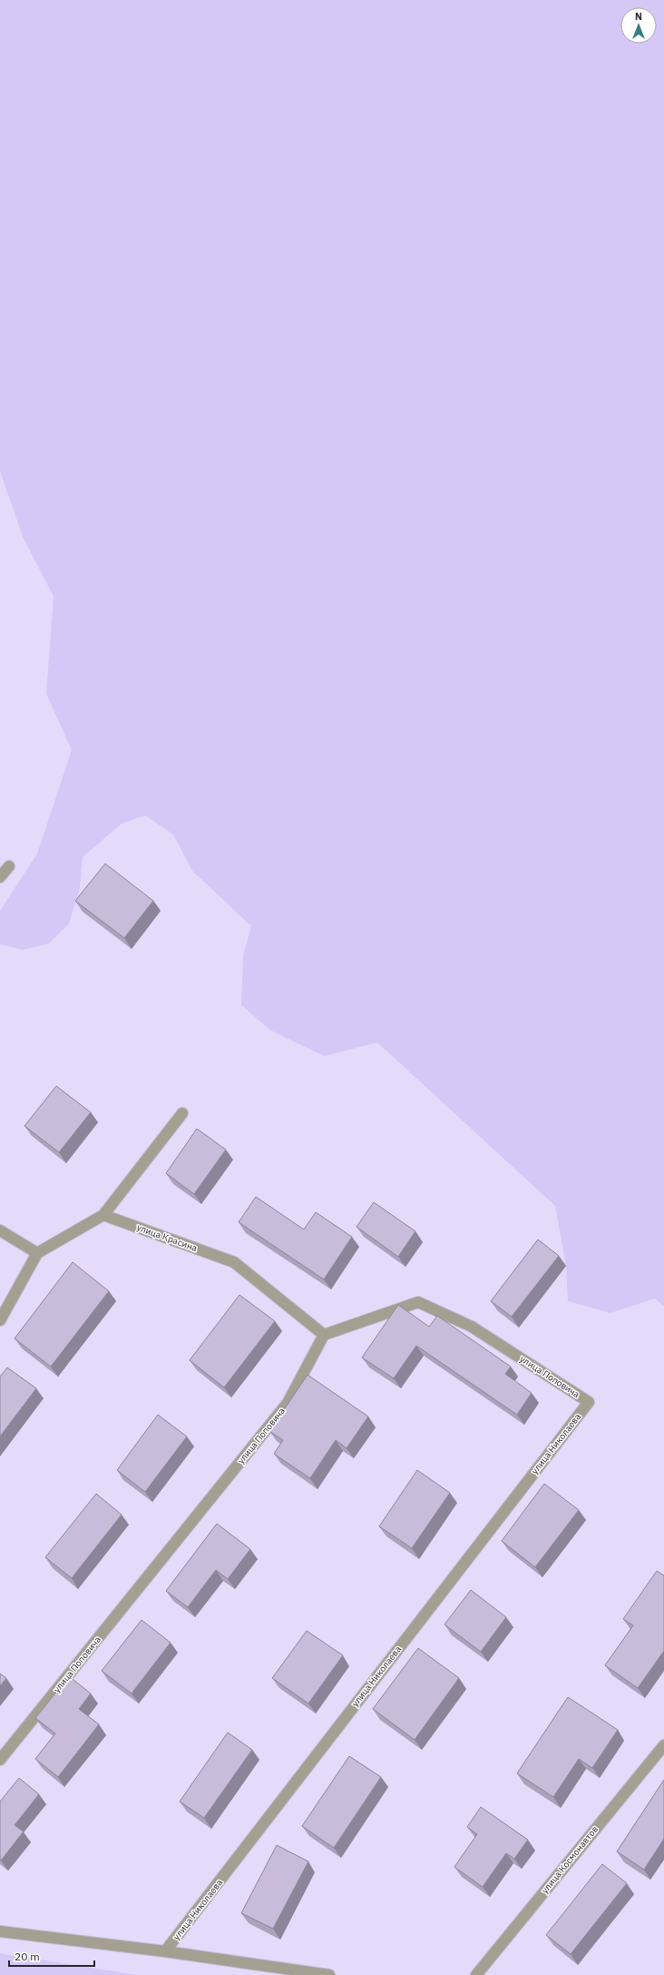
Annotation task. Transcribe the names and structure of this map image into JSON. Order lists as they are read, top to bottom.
{
  "streets": {
    "street": [
      "улица Красина",
      "улица Поповича",
      "улица Николаева",
      "улица Космонавтов"
    ]
  },
  "crossings": [
    ["улица Красина", "улица Поповича"],
    ["улица Поповича", "улица Николаева"]
  ],
  "scale_bar": "20 m",
  "north": "top"
}
